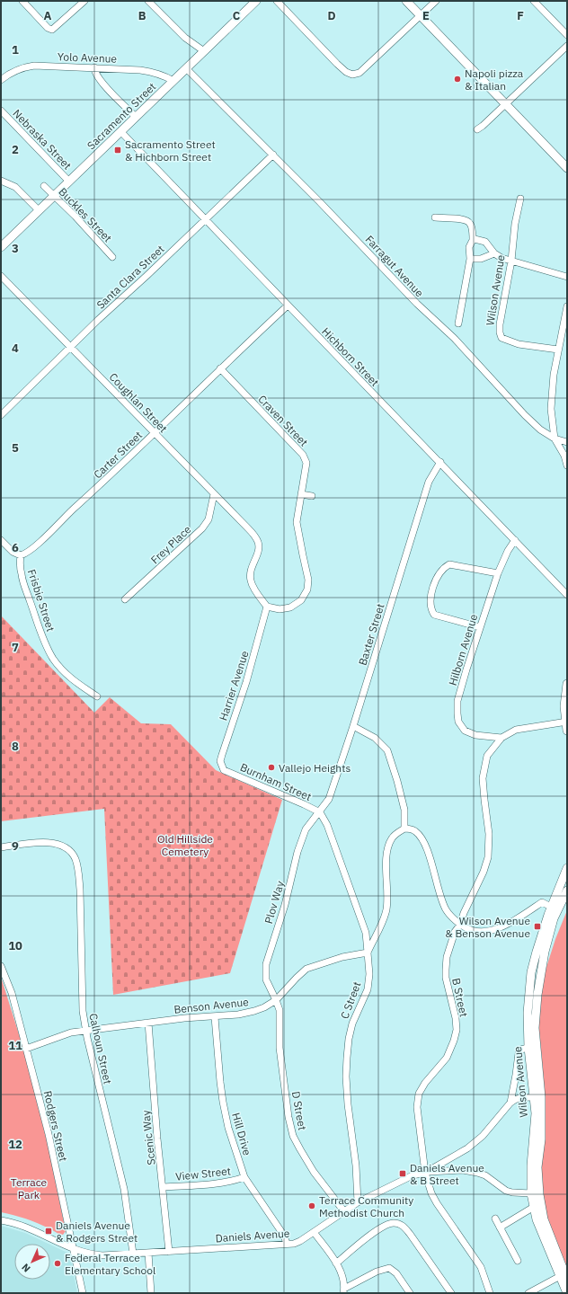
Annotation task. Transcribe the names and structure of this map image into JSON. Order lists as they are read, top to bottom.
{
  "streets": {
    "main road": ["Sacramento Street", "Wilson Avenue"],
    "street": [
      "Yolo Avenue",
      "Nebraska Street",
      "Buckles Street",
      "Farragut Avenue",
      "Santa Clara Street",
      "Hichborn Street",
      "Coughlan Street",
      "Craven Street",
      "Carter Street",
      "Frey Place",
      "Frisbie Street",
      "Baxter Street",
      "Hilborn Avenue",
      "Harrier Avenue",
      "Burnham Street",
      "Plov Way",
      "B Street",
      "C Street",
      "Benson Avenue",
      "Calhoun Street",
      "D Street",
      "Rodgers Street",
      "Hill Drive",
      "Scenic Way",
      "View Street",
      "Daniels Avenue"
    ]
  },
  "crossings": [
    ["Yolo Avenue", "Sacramento Street"],
    ["Sacramento Street", "Nebraska Street"],
    ["Sacramento Street", "Buckles Street"],
    ["Sacramento Street", "Farragut Avenue"],
    ["Sacramento Street", "Hichborn Street"],
    ["Farragut Avenue", "Santa Clara Street"],
    ["Santa Clara Street", "Hichborn Street"],
    ["Santa Clara Street", "Coughlan Street"],
    ["Wilson Avenue", "Daniels Avenue"],
    ["Hichborn Street", "Carter Street"],
    ["Hichborn Street", "Baxter Street"],
    ["Hichborn Street", "Hilborn Avenue"],
    ["Coughlan Street", "Craven Street"],
    ["Coughlan Street", "Carter Street"],
    ["Coughlan Street", "Frey Place"],
    ["Coughlan Street", "Harrier Avenue"],
    ["Craven Street", "Carter Street"],
    ["Craven Street", "Harrier Avenue"],
    ["Carter Street", "Frisbie Street"],
    ["Baxter Street", "Burnham Street"],
    ["Baxter Street", "Plov Way"],
    ["Baxter Street", "C Street"],
    ["Hilborn Avenue", "B Street"],
    ["Harrier Avenue", "Burnham Street"],
    ["Burnham Street", "Plov Way"],
    ["Burnham Street", "C Street"],
    ["Plov Way", "C Street"],
    ["Plov Way", "Benson Avenue"],
    ["Plov Way", "D Street"],
    ["B Street", "Daniels Avenue"],
    ["C Street", "Benson Avenue"],
    ["C Street", "Daniels Avenue"],
    ["Benson Avenue", "Calhoun Street"],
    ["Benson Avenue", "D Street"],
    ["Benson Avenue", "Rodgers Street"],
    ["Benson Avenue", "Hill Drive"],
    ["Benson Avenue", "Scenic Way"],
    ["Calhoun Street", "Daniels Avenue"],
    ["D Street", "Daniels Avenue"],
    ["Rodgers Street", "Daniels Avenue"],
    ["Hill Drive", "View Street"],
    ["Hill Drive", "Daniels Avenue"],
    ["Scenic Way", "View Street"],
    ["Scenic Way", "Daniels Avenue"]
  ],
  "parks": ["Old Hillside Cemetery", "Terrace Park"],
  "places": {
    "other": [
      "Napoli pizza & Italian",
      "Vallejo Heights",
      "Terrace Community Methodist Church",
      "Federal Terrace Elementary School"
    ],
    "transit": [
      "Sacramento Street & Hichborn Street",
      "Wilson Avenue & Benson Avenue",
      "Daniels Avenue & B Street",
      "Daniels Avenue & Rodgers Street"
    ]
  },
  "north": "bottom left",
  "grid": {
    "columns": [
      "A",
      "B",
      "C",
      "D",
      "E",
      "F"
    ],
    "rows": [
      "1",
      "2",
      "3",
      "4",
      "5",
      "6",
      "7",
      "8",
      "9",
      "10",
      "11",
      "12"
    ]
  }
}
